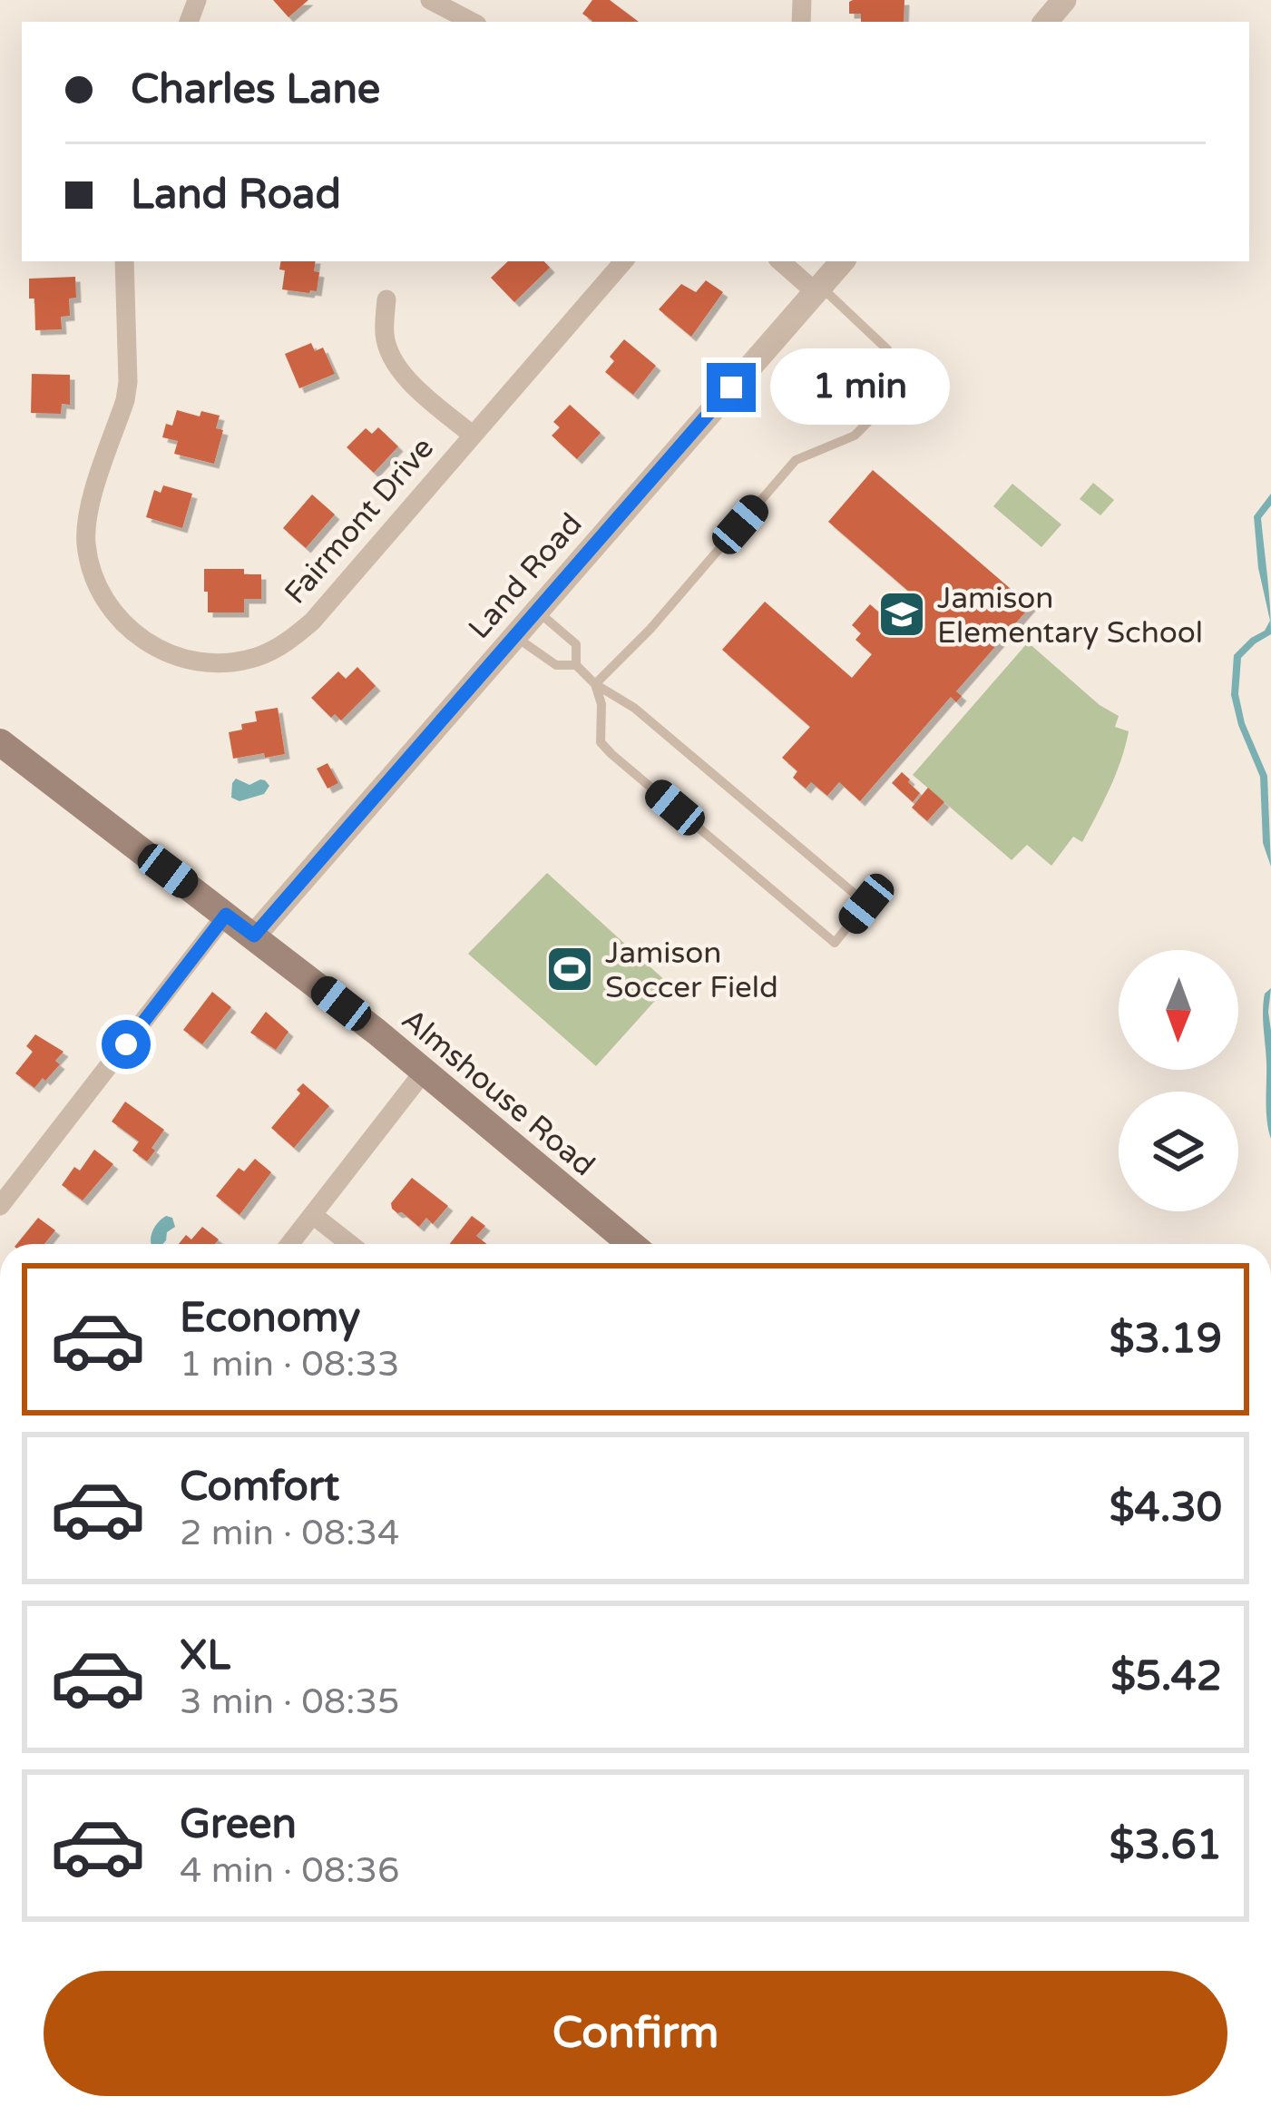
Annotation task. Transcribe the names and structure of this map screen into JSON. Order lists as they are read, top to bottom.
{
  "streets": {
    "main road": ["Almshouse Road"],
    "street": ["Fairmont Drive", "Land Road"]
  },
  "crossings": [
    ["Land Road", "Almshouse Road"]
  ],
  "places": {
    "school or university": ["Jamison Elementary School"],
    "sports": ["Jamison Soccer Field"]
  },
  "north": "bottom",
  "page": {
    "banner": ["Charles Lane", "Land Road"],
    "bubble": "1 min",
    "list": [
      {
        "name": "Economy",
        "note": "1 min · 08:33",
        "value": "$3.19"
      },
      {
        "name": "Comfort",
        "note": "2 min · 08:34",
        "value": "$4.30"
      },
      {
        "name": "XL",
        "note": "3 min · 08:35",
        "value": "$5.42"
      },
      {
        "name": "Green",
        "note": "4 min · 08:36",
        "value": "$3.61"
      }
    ],
    "buttons": "Confirm"
  }
}
